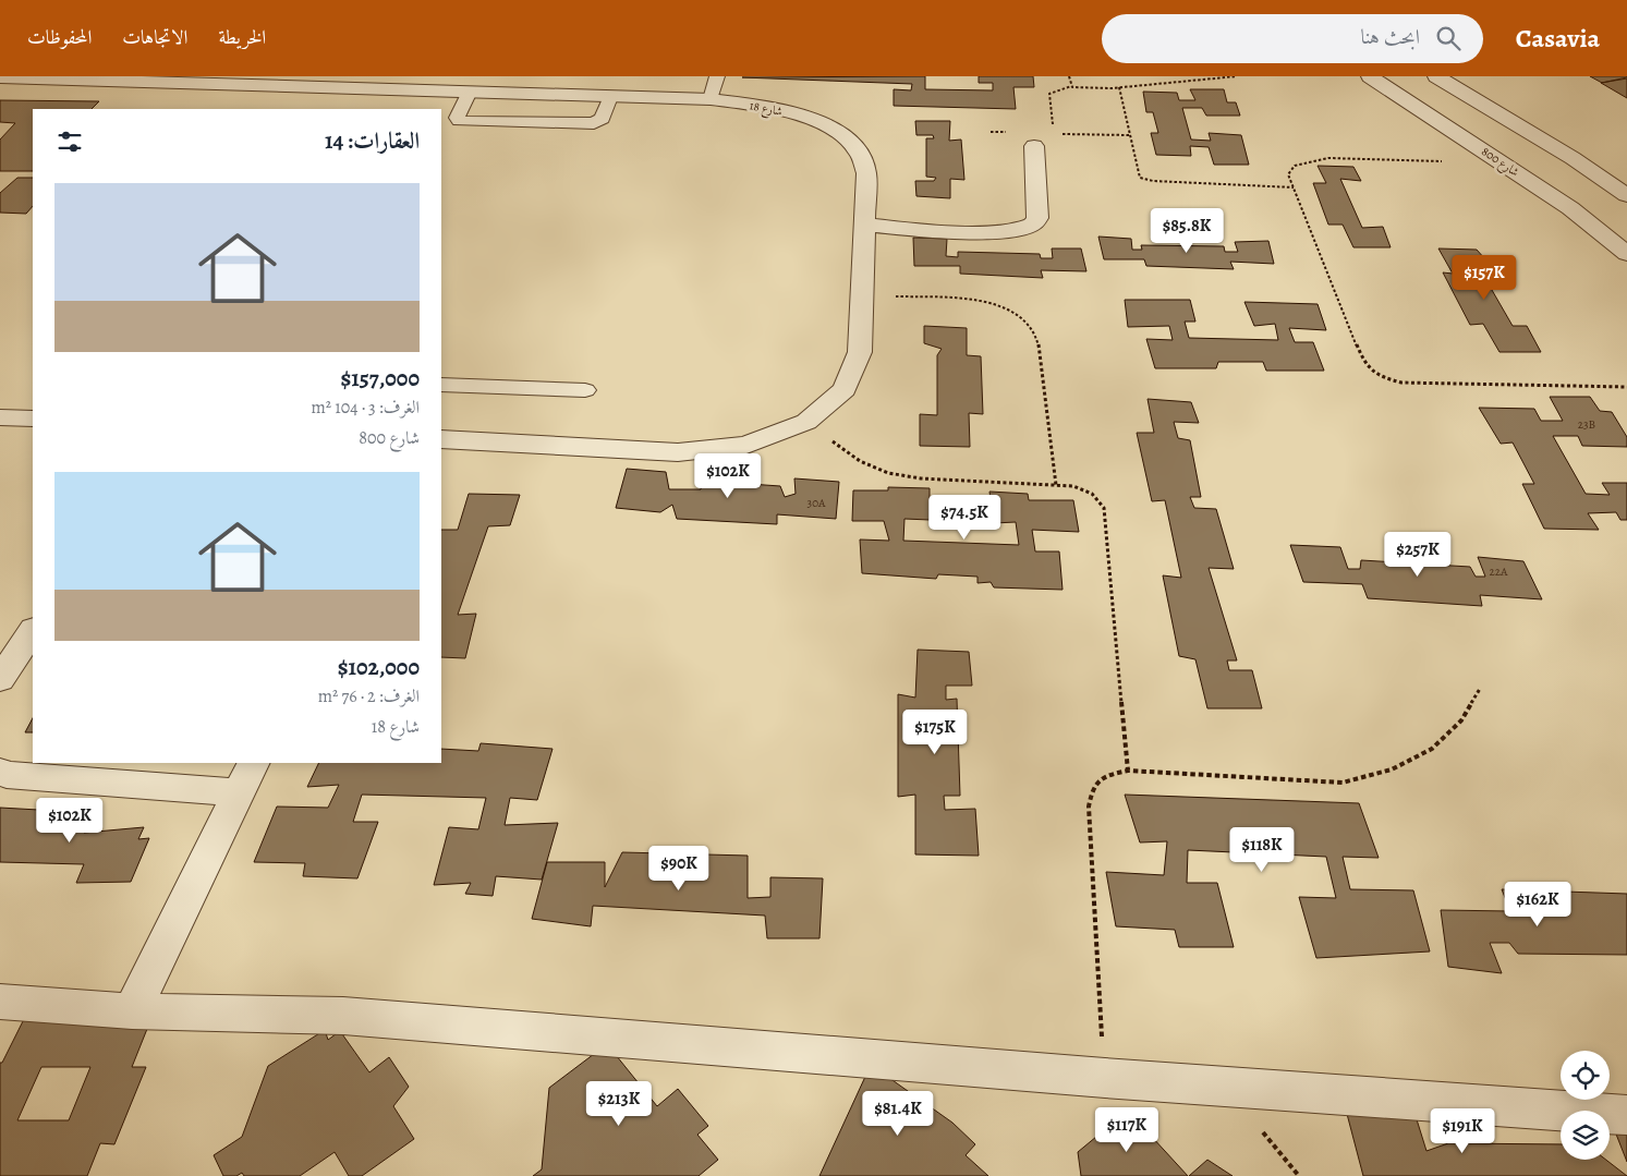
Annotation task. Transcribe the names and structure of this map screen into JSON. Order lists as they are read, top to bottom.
{
  "streets": {
    "street": ["شارع 18", "شارع 800"]
  },
  "house_numbers": ["23B", "30A", "22A"],
  "page": {
    "header": "Casavia",
    "search": "ابحث هنا",
    "nav": ["الخريطة", "الاتجاهات", "المحفوظات"],
    "heading": "العقارات: 14",
    "list": [
      {
        "name": "$157,000",
        "note": "الغرف: 3 · 104 m² · شارع 800"
      },
      {
        "name": "$102,000",
        "note": "الغرف: 2 · 76 m² · شارع 18"
      }
    ],
    "price": [
      "$85.8K",
      "$157K",
      "$102K",
      "$74.5K",
      "$257K",
      "$175K",
      "$102K",
      "$118K",
      "$90K",
      "$162K",
      "$213K",
      "$81.4K",
      "$117K",
      "$191K"
    ]
  }
}
